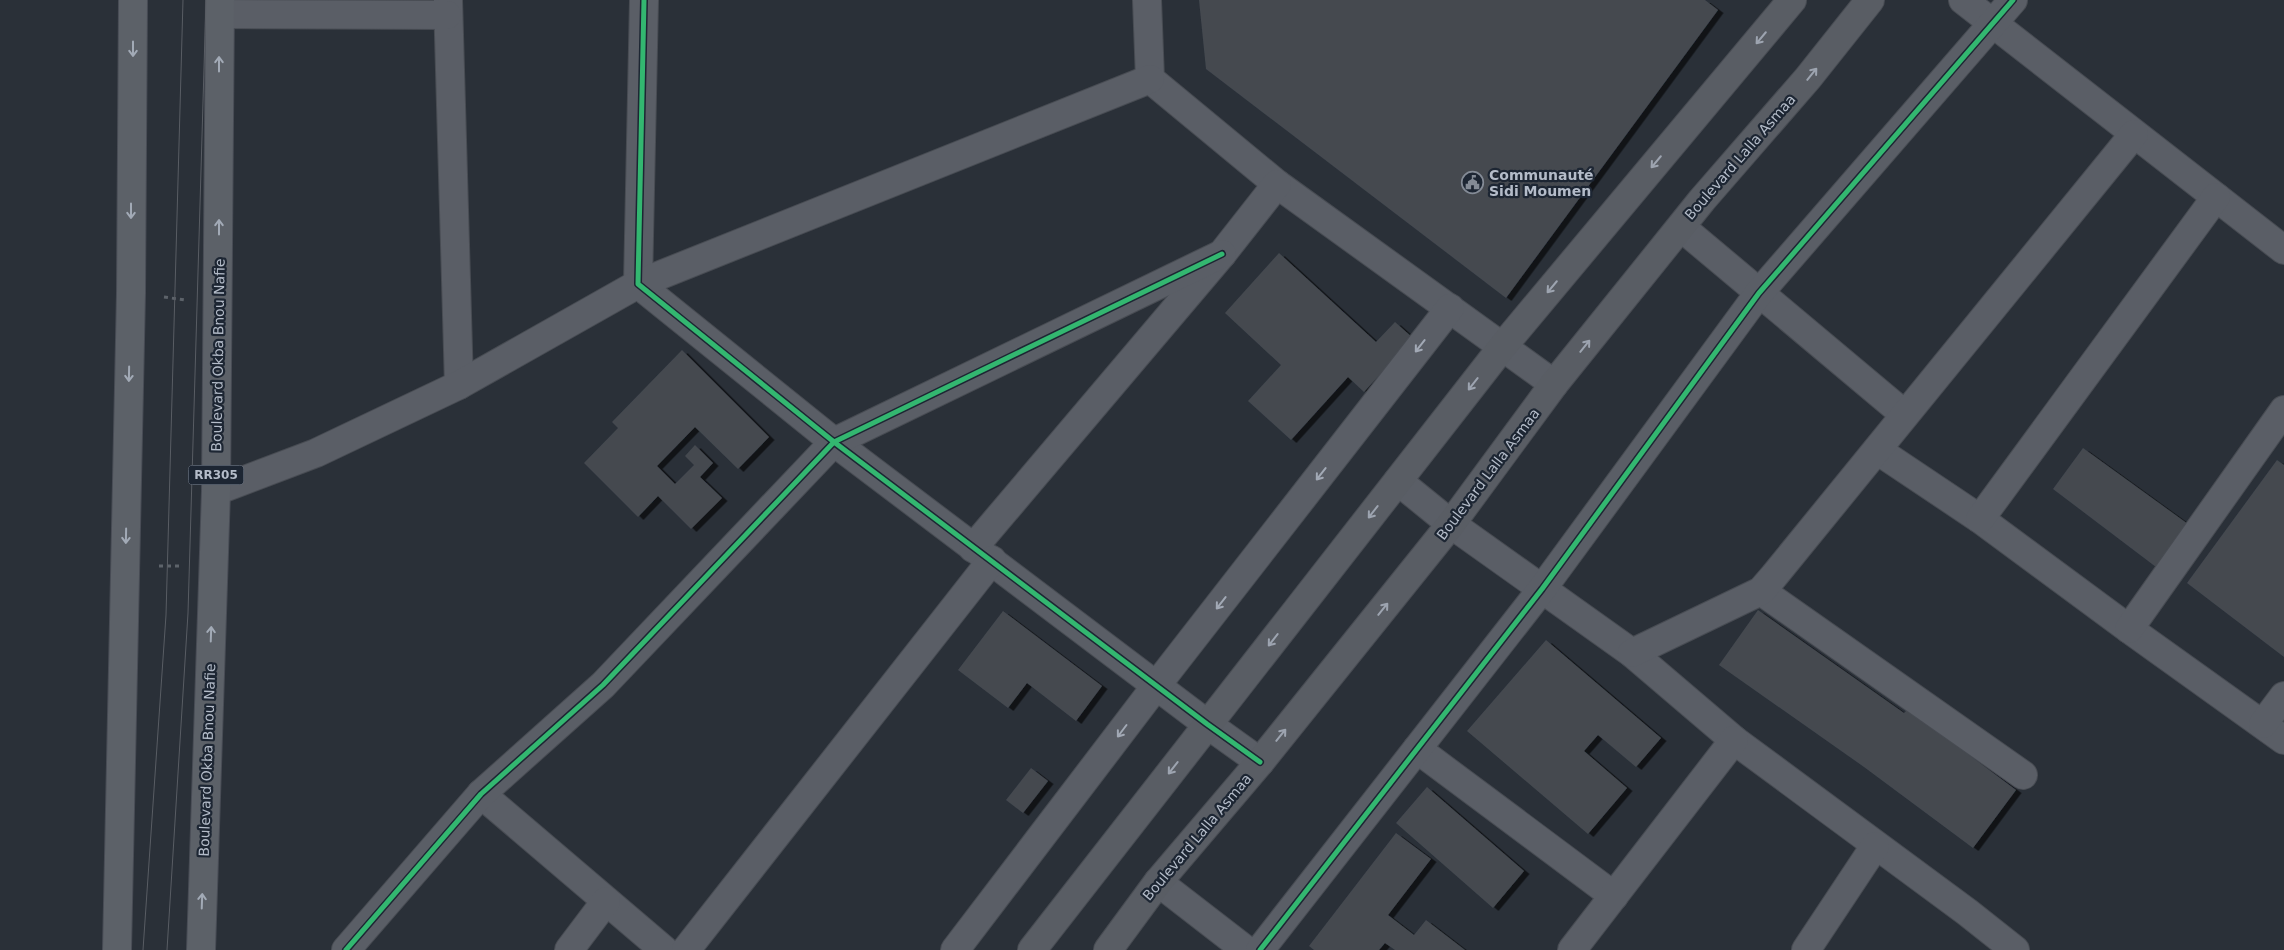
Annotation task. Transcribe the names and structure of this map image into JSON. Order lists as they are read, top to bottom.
{
  "streets": {
    "main road": ["Boulevard Lalla Asmaa", "Boulevard Okba Bnou Nafie", "RR305"]
  },
  "places": {
    "public building": ["Communauté Sidi Moumen"]
  }
}
